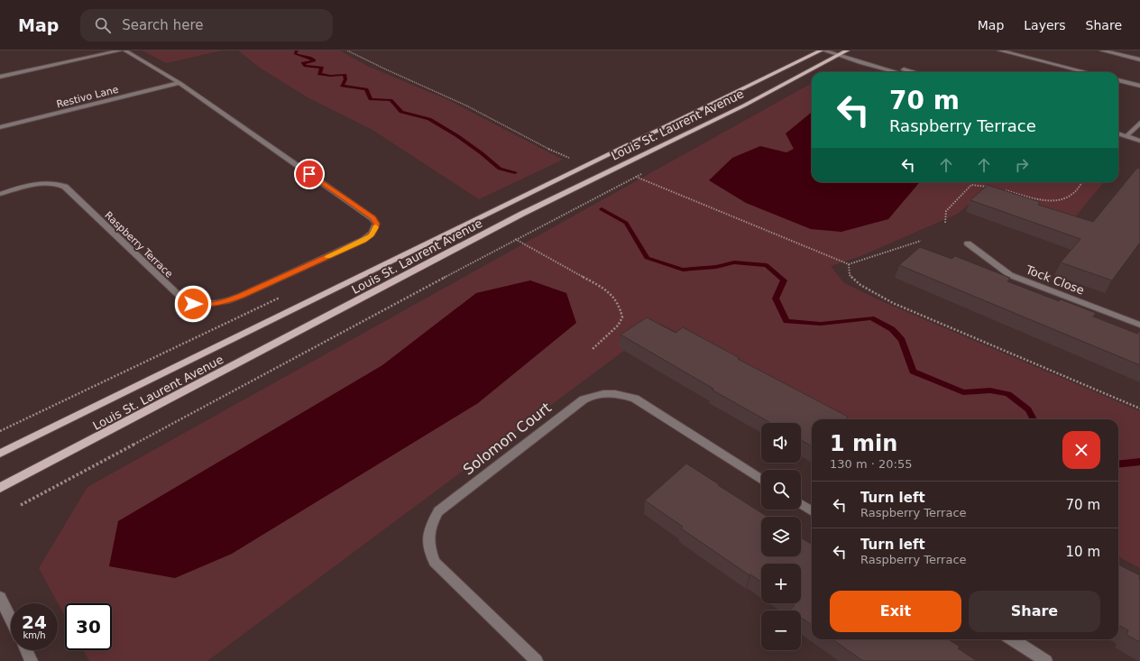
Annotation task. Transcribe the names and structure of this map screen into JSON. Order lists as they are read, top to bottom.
{
  "streets": {
    "main road": ["Louis St. Laurent Avenue"],
    "street": [
      "Restivo Lane",
      "Raspberry Terrace",
      "Tock Close",
      "Solomon Court"
    ]
  },
  "crossings": [
    ["Restivo Lane", "Raspberry Terrace"]
  ],
  "page": {
    "header": "Map",
    "search": "Search here",
    "nav": ["Map", "Layers", "Share"],
    "turn": ["70 m", "Raspberry Terrace"],
    "heading": ["1 min", "130 m · 20:55"],
    "map_buttons": ["+", "−"],
    "list": [
      {
        "name": "Turn left",
        "note": "Raspberry Terrace",
        "value": "70 m"
      },
      {
        "name": "Turn left",
        "note": "Raspberry Terrace",
        "value": "10 m"
      }
    ],
    "buttons": ["Exit", "Share"],
    "speed": "24 km/h",
    "limit": "30"
  }
}
